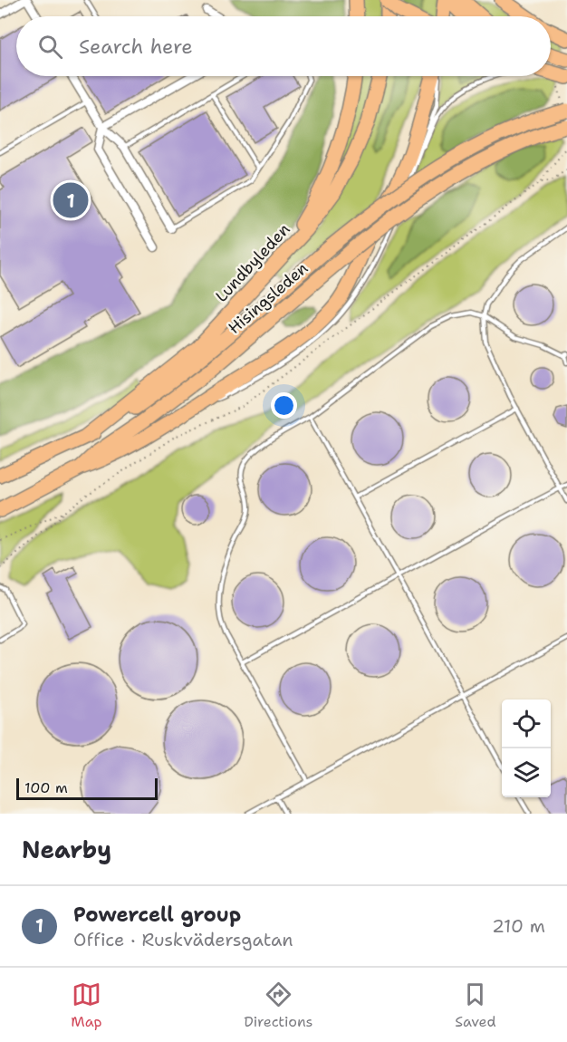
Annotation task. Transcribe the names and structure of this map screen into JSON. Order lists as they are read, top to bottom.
{
  "streets": {
    "highway": ["Lundbyleden", "Hisingsleden"]
  },
  "crossings": [
    ["Lundbyleden", "Hisingsleden"]
  ],
  "scale_bar": "100 m",
  "page": {
    "search": "Search here",
    "pins": "1",
    "scale": "100 m",
    "heading": "Nearby",
    "list": [
      {
        "mark": "1",
        "name": "Powercell group",
        "note": "Office · Ruskvädersgatan",
        "value": "210 m"
      }
    ],
    "nav": ["Map", "Directions", "Saved"]
  }
}
